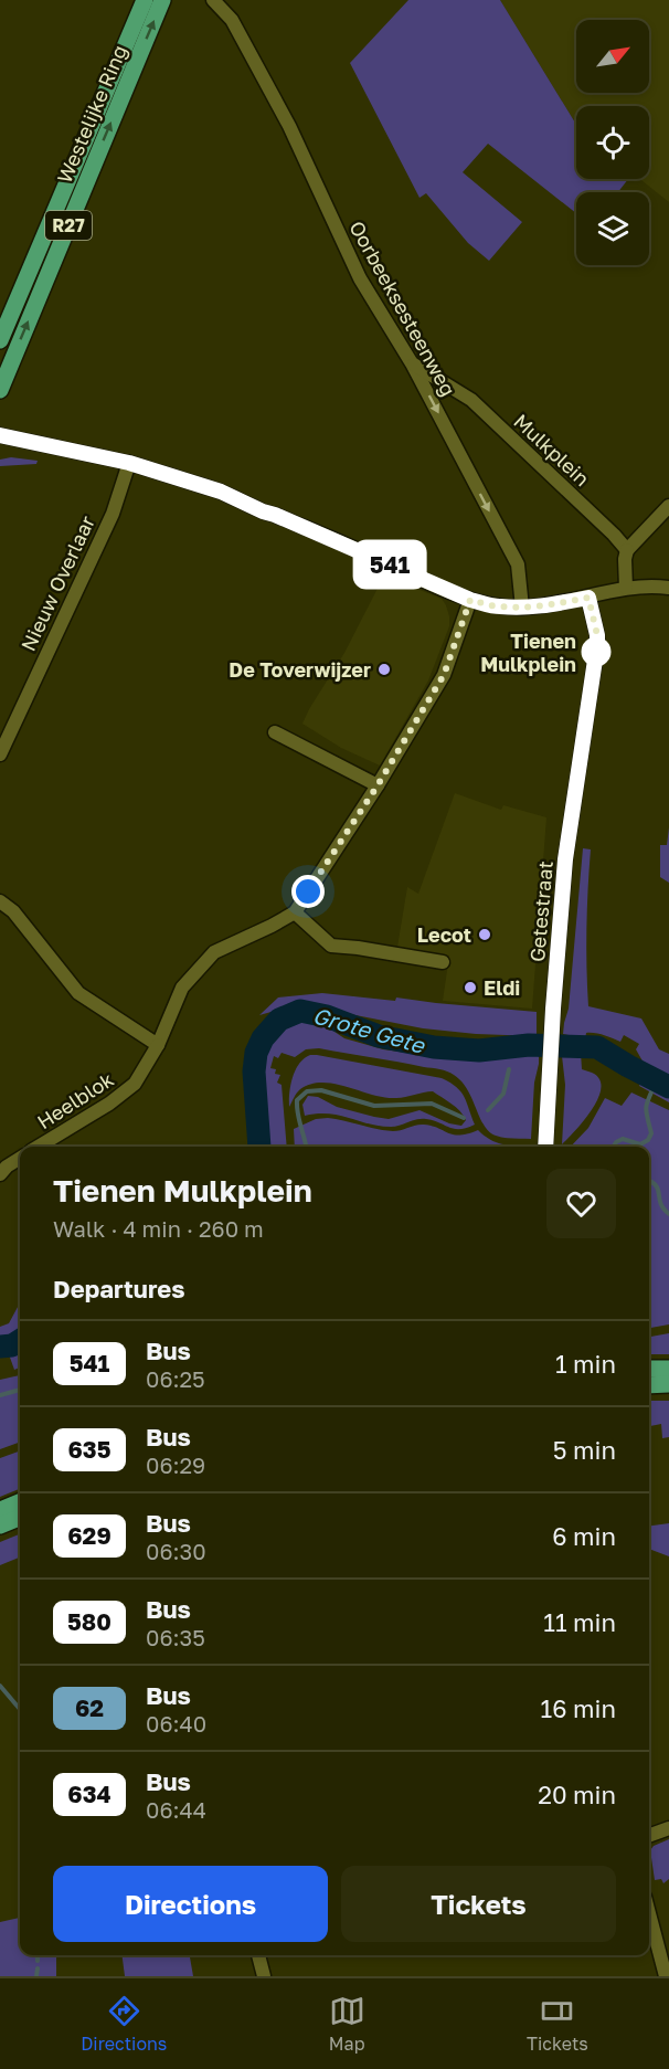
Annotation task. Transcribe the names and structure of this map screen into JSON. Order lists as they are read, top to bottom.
{
  "streets": {
    "main road": ["Westelijke Ring", "R27"],
    "street": [
      "Oorbeeksesteenweg",
      "Mulkplein",
      "Nieuw Overlaar",
      "Getestraat",
      "Heelblok"
    ]
  },
  "crossings": [
    ["Oorbeeksesteenweg", "Mulkplein"]
  ],
  "one_way": ["Oorbeeksesteenweg"],
  "water": ["Grote Gete"],
  "places": [
    "Tienen Mulkplein",
    "De Toverwijzer",
    "Lecot",
    "Eldi"
  ],
  "lines": ["bus line 541"],
  "north": "top right",
  "page": {
    "on_map": "541",
    "heading": [
      ["Tienen Mulkplein", "Walk · 4 min · 260 m"],
      "Departures"
    ],
    "list": [
      {
        "mark": "541",
        "name": "Bus",
        "note": "06:25",
        "value": "1 min"
      },
      {
        "mark": "635",
        "name": "Bus",
        "note": "06:29",
        "value": "5 min"
      },
      {
        "mark": "629",
        "name": "Bus",
        "note": "06:30",
        "value": "6 min"
      },
      {
        "mark": "580",
        "name": "Bus",
        "note": "06:35",
        "value": "11 min"
      },
      {
        "mark": "62",
        "name": "Bus",
        "note": "06:40",
        "value": "16 min"
      },
      {
        "mark": "634",
        "name": "Bus",
        "note": "06:44",
        "value": "20 min"
      }
    ],
    "buttons": ["Directions", "Tickets"],
    "tabs": ["Directions", "Map", "Tickets"]
  }
}
